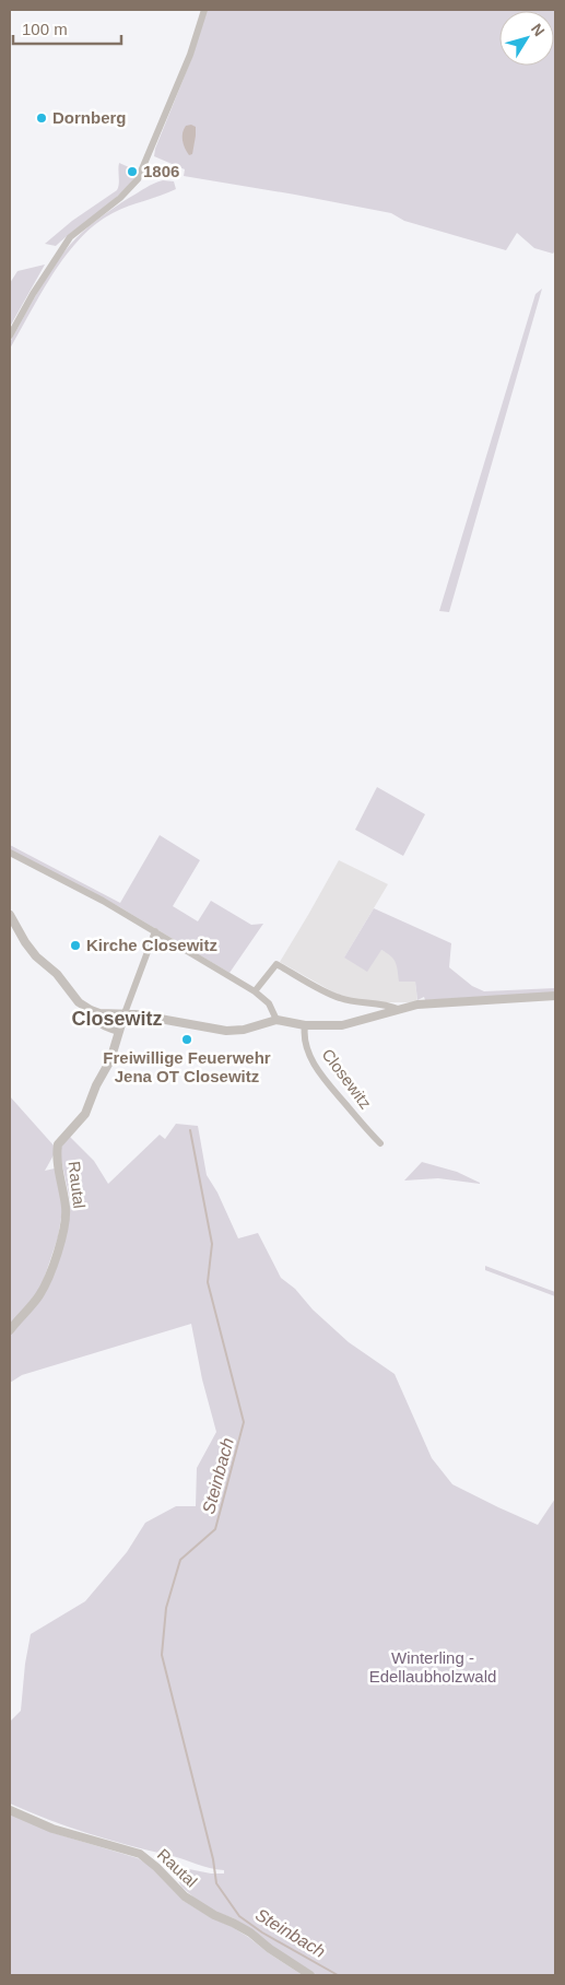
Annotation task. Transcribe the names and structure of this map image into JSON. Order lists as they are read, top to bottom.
{
  "streets": {
    "street": ["Closewitz", "Rautal"]
  },
  "crossings": [
    ["Closewitz", "Rautal"]
  ],
  "districts": ["Closewitz"],
  "water": ["Steinbach"],
  "parks": ["Winterling - Edellaubholzwald"],
  "places": [
    "Dornberg",
    "1806",
    "Kirche Closewitz",
    "Freiwillige Feuerwehr Jena OT Closewitz"
  ],
  "scale_bar": "100 m",
  "north": "top right"
}
